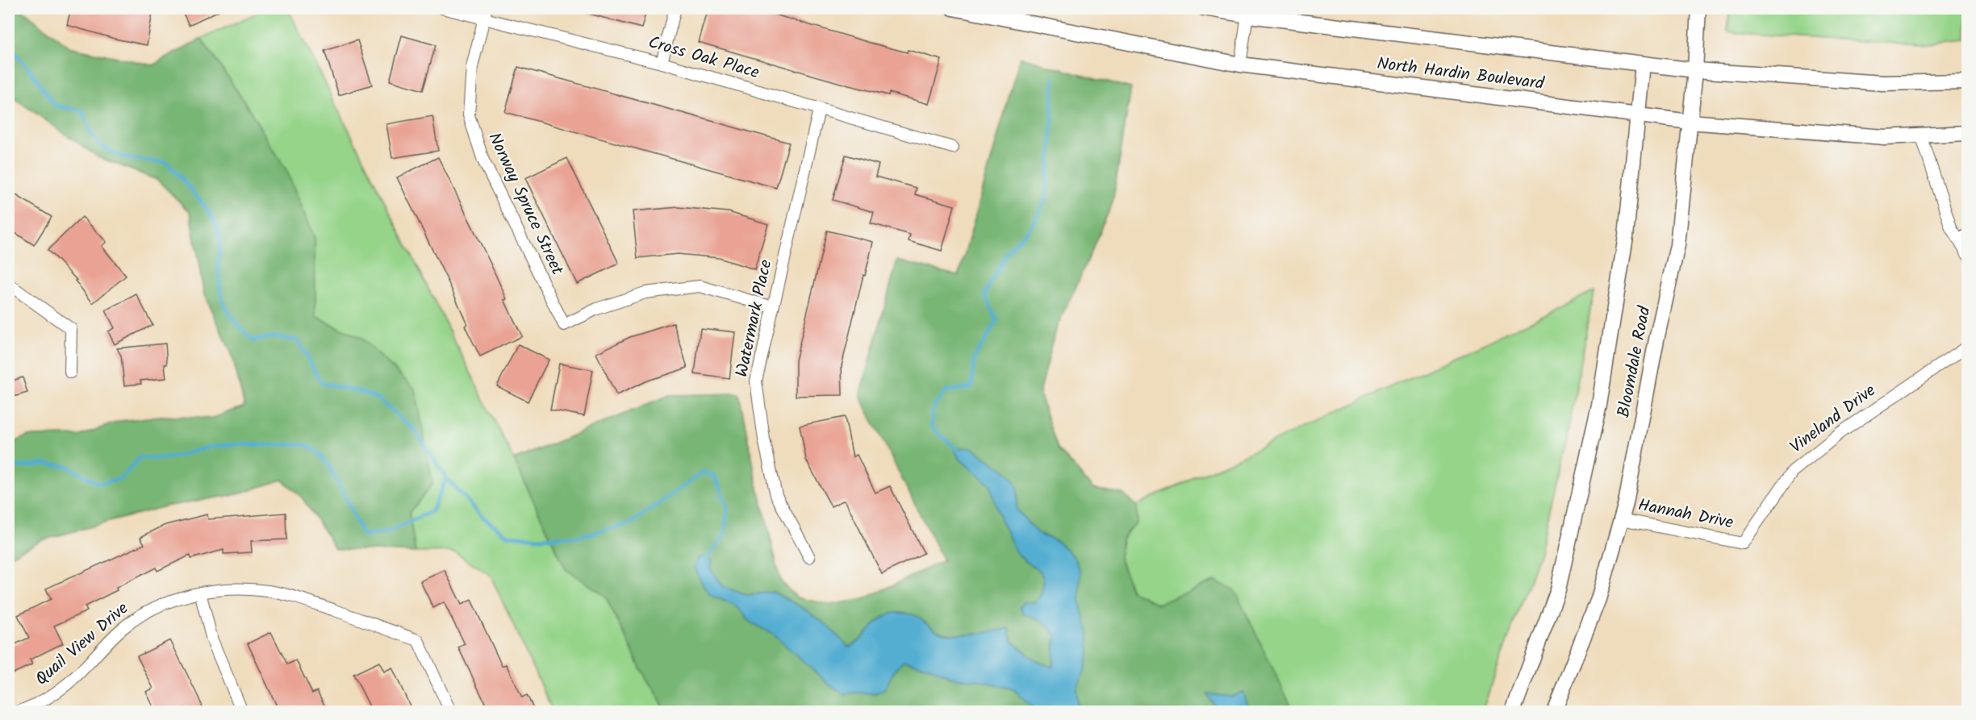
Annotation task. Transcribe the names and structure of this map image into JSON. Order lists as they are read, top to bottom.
{
  "streets": {
    "street": [
      "Cross Oak Place",
      "North Hardin Boulevard",
      "Norway Spruce Street",
      "Watermark Place",
      "Bloomdale Road",
      "Vineland Drive",
      "Hannah Drive",
      "Quail View Drive"
    ]
  },
  "crossings": [
    ["Cross Oak Place", "Norway Spruce Street"],
    ["Cross Oak Place", "Watermark Place"],
    ["North Hardin Boulevard", "Bloomdale Road"],
    ["Norway Spruce Street", "Watermark Place"],
    ["Bloomdale Road", "Hannah Drive"],
    ["Vineland Drive", "Hannah Drive"]
  ]
}
